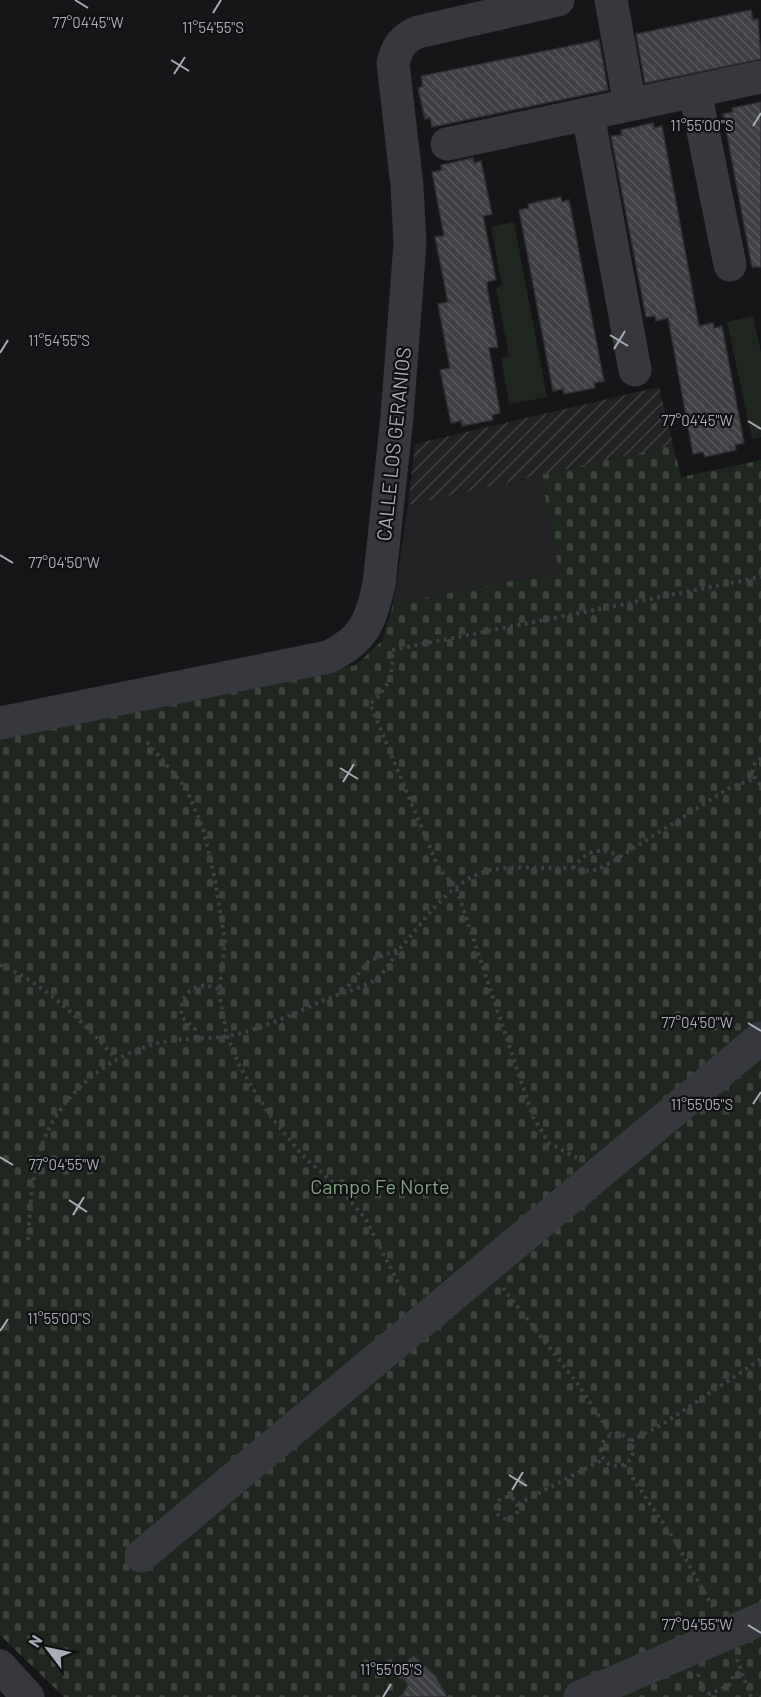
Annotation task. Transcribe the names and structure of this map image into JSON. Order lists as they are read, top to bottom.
{
  "streets": {
    "street": ["CALLE LOS GERANIOS"]
  },
  "parks": ["Campo Fe Norte"],
  "north": "top left",
  "coordinates": [
    "77°04'45\"W",
    "11°54'55\"S",
    "11°55'00\"S",
    "77°04'50\"W",
    "11°55'05\"S",
    "77°04'55\"W"
  ]
}
